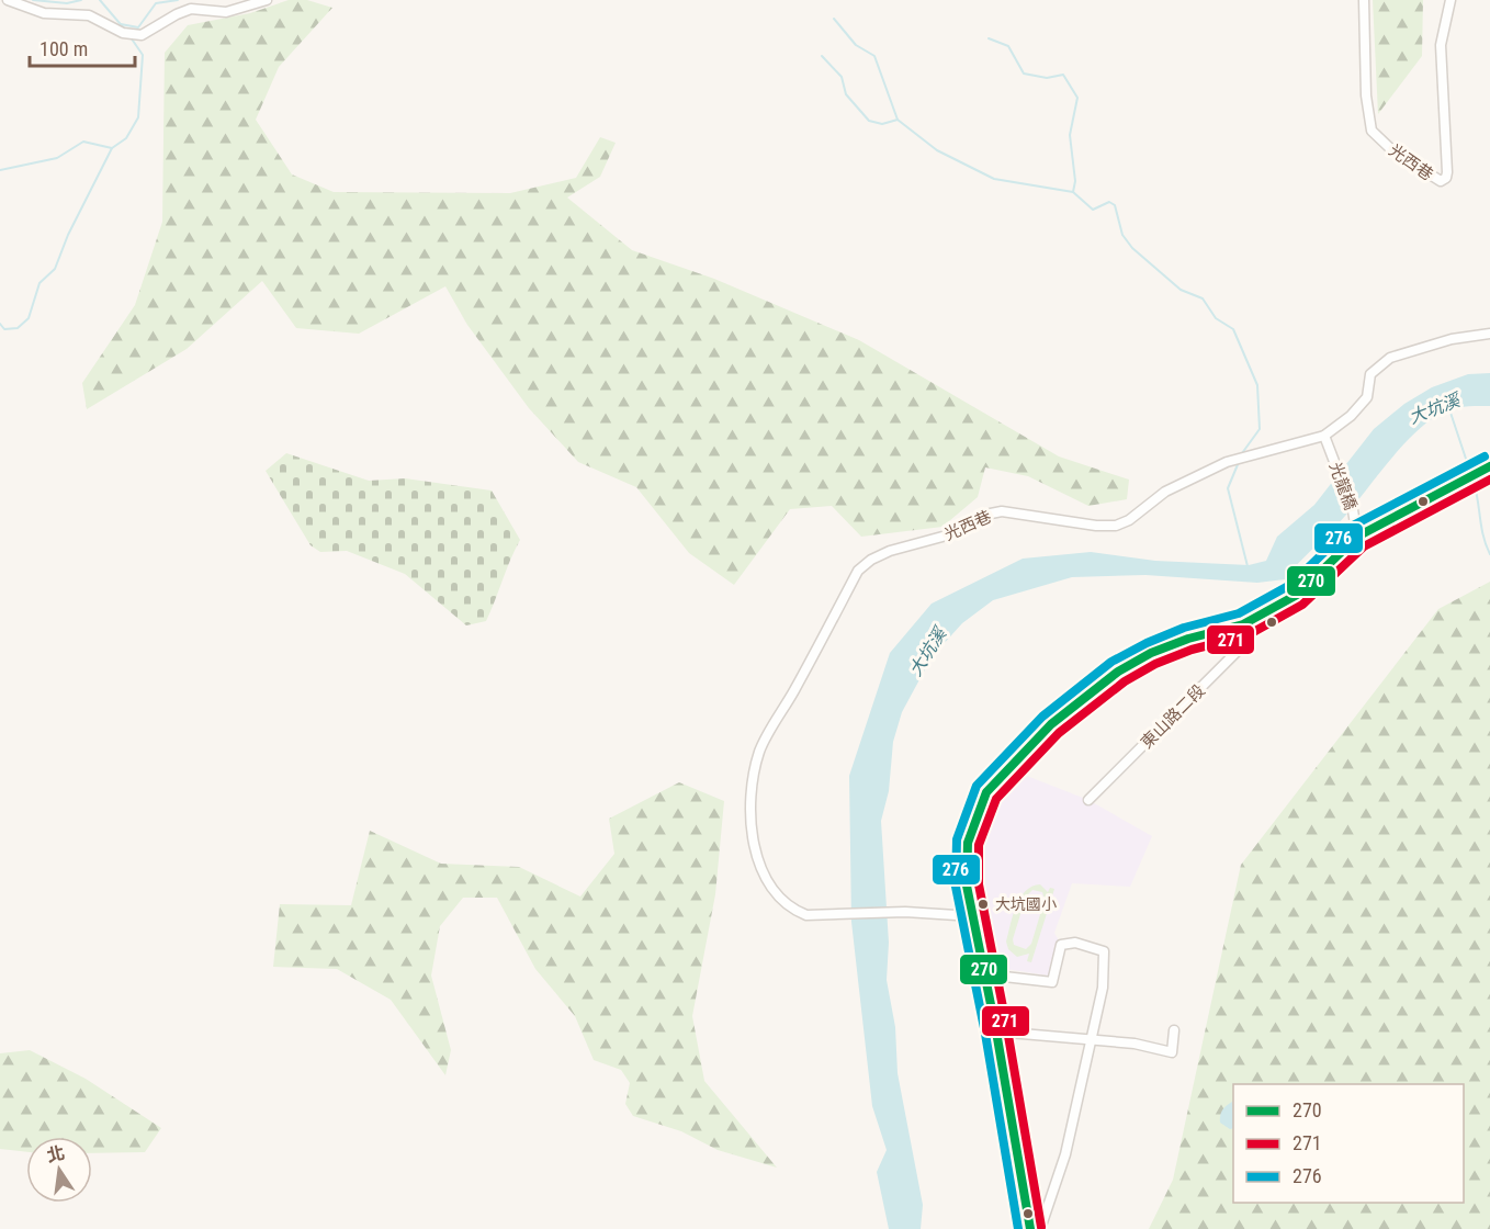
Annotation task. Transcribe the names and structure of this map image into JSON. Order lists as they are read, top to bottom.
{
  "streets": {
    "street": ["光西巷", "光龍橋", "東山路二段"]
  },
  "crossings": [
    ["光西巷", "光龍橋"]
  ],
  "water": ["大坑溪"],
  "places": ["大坑國小"],
  "lines": ["transit line 276", "transit line 270", "transit line 271"],
  "legend": ["270", "271", "276"],
  "scale_bar": "100 m",
  "north": "top"
}
